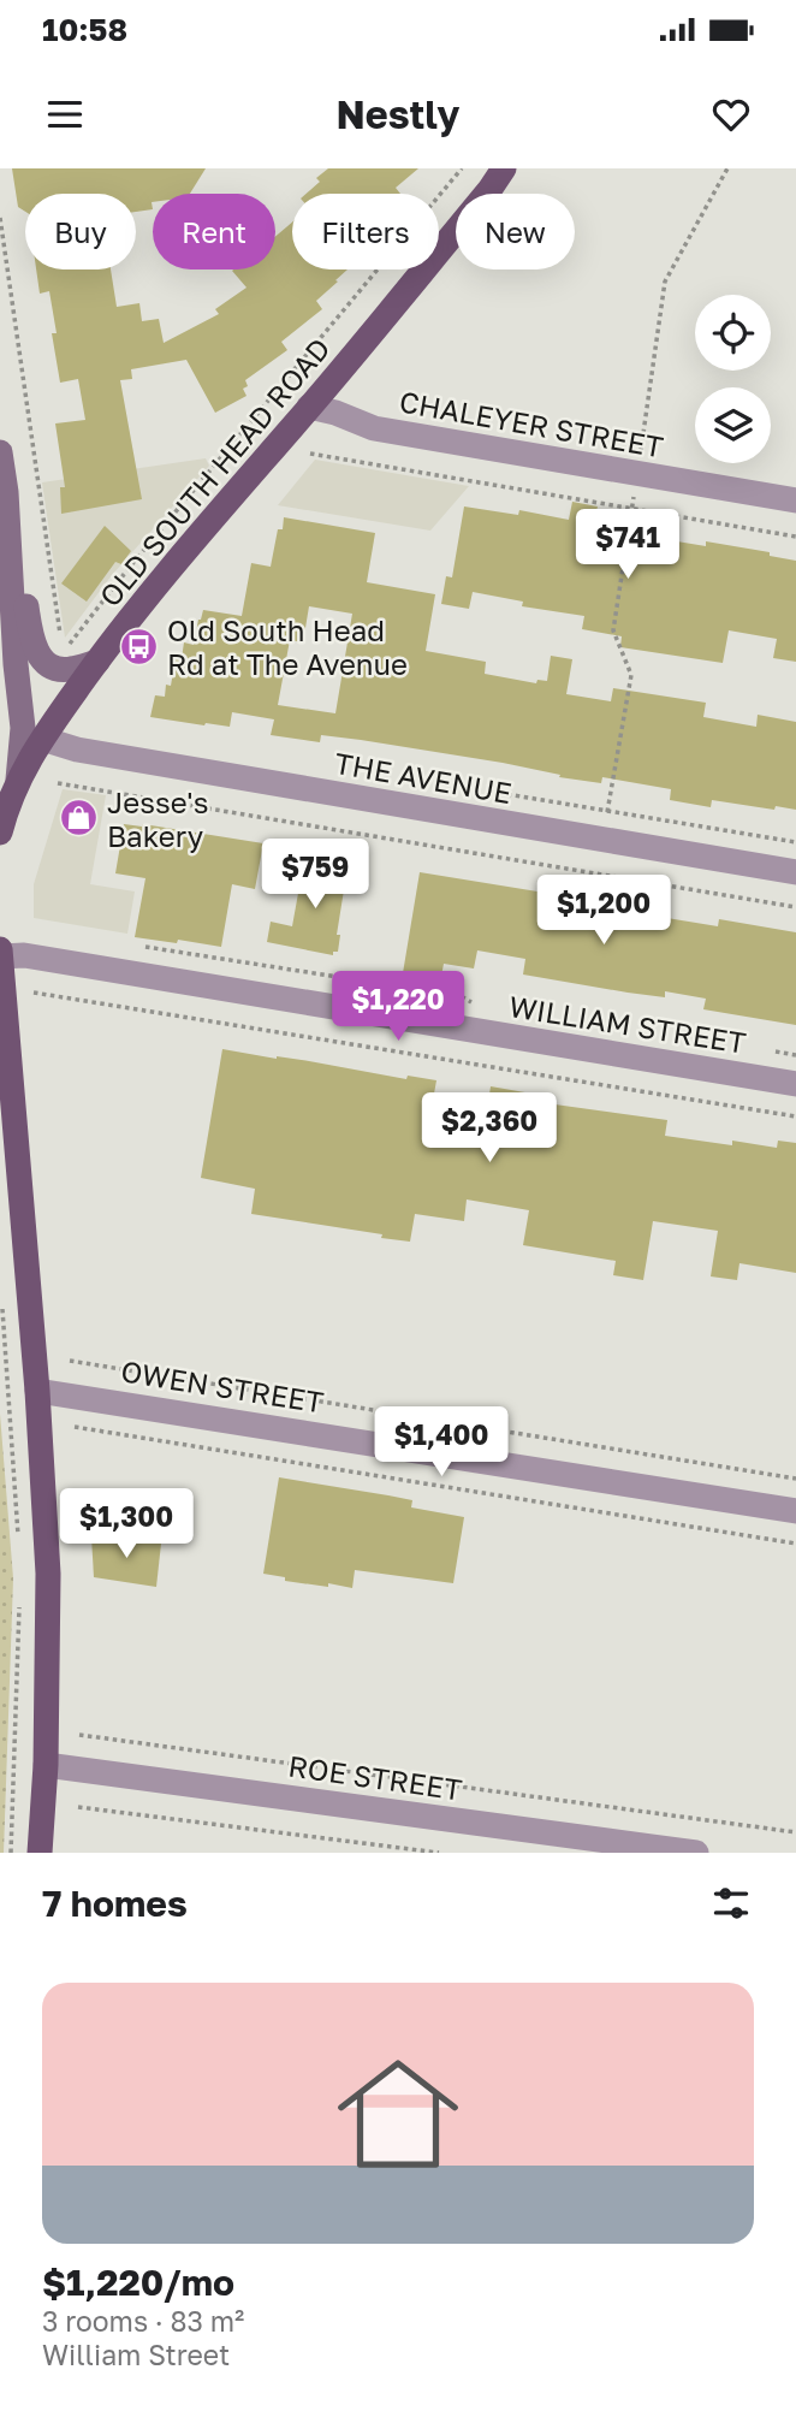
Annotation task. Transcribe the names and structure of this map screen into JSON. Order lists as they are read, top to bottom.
{
  "streets": {
    "main road": ["OLD SOUTH HEAD ROAD"],
    "street": [
      "CHALEYER STREET",
      "THE AVENUE",
      "WILLIAM STREET",
      "OWEN STREET",
      "ROE STREET"
    ]
  },
  "crossings": [
    ["CHALEYER STREET", "OLD SOUTH HEAD ROAD"],
    ["OLD SOUTH HEAD ROAD", "THE AVENUE"]
  ],
  "places": {
    "bus stop": ["Old South Head Rd at The Avenue"],
    "shop": ["Jesse's Bakery"]
  },
  "page": {
    "status": "10:58",
    "header": "Nestly",
    "chip": [
      "Buy",
      "Rent",
      "Filters",
      "New"
    ],
    "price": [
      "$741",
      "$759",
      "$1,200",
      "$1,220",
      "$2,360",
      "$1,400",
      "$1,300"
    ],
    "heading": "7 homes",
    "list": [
      {
        "name": "$1,220/mo",
        "note": "3 rooms · 83 m² · William Street"
      }
    ]
  }
}
